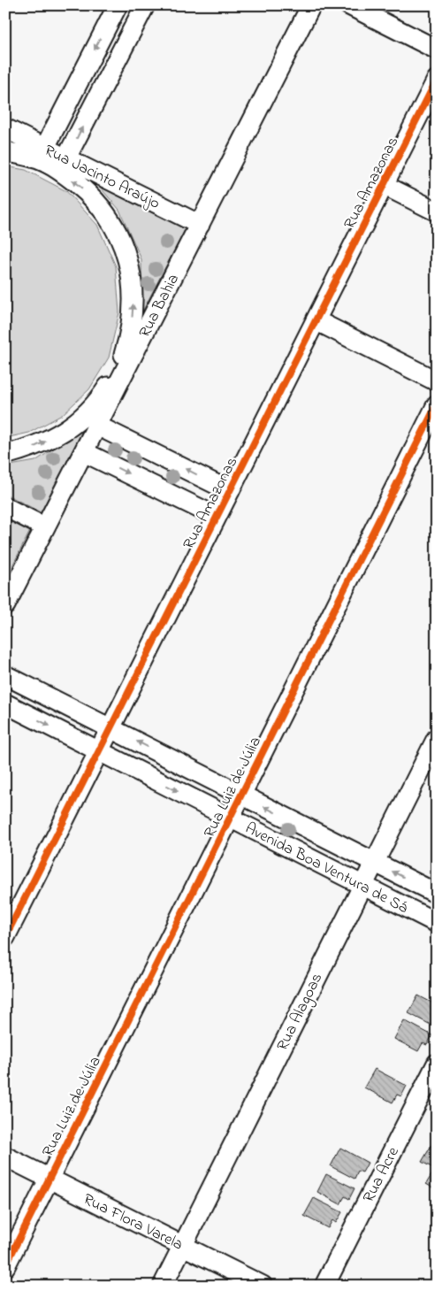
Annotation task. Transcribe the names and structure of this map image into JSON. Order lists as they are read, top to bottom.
{
  "streets": {
    "street": [
      "Rua Jacinto Araújo",
      "Rua Amazonas",
      "Rua Bahia",
      "Rua Luiz de Júlia",
      "Avenida Boa Ventura de Sá",
      "Rua Alagoas",
      "Rua Acre",
      "Rua Flora Varela"
    ]
  },
  "crossings": [
    ["Rua Jacinto Araújo", "Rua Bahia"],
    ["Rua Amazonas", "Avenida Boa Ventura de Sá"],
    ["Rua Luiz de Júlia", "Avenida Boa Ventura de Sá"],
    ["Rua Luiz de Júlia", "Rua Flora Varela"],
    ["Avenida Boa Ventura de Sá", "Rua Alagoas"],
    ["Rua Alagoas", "Rua Flora Varela"]
  ]
}
